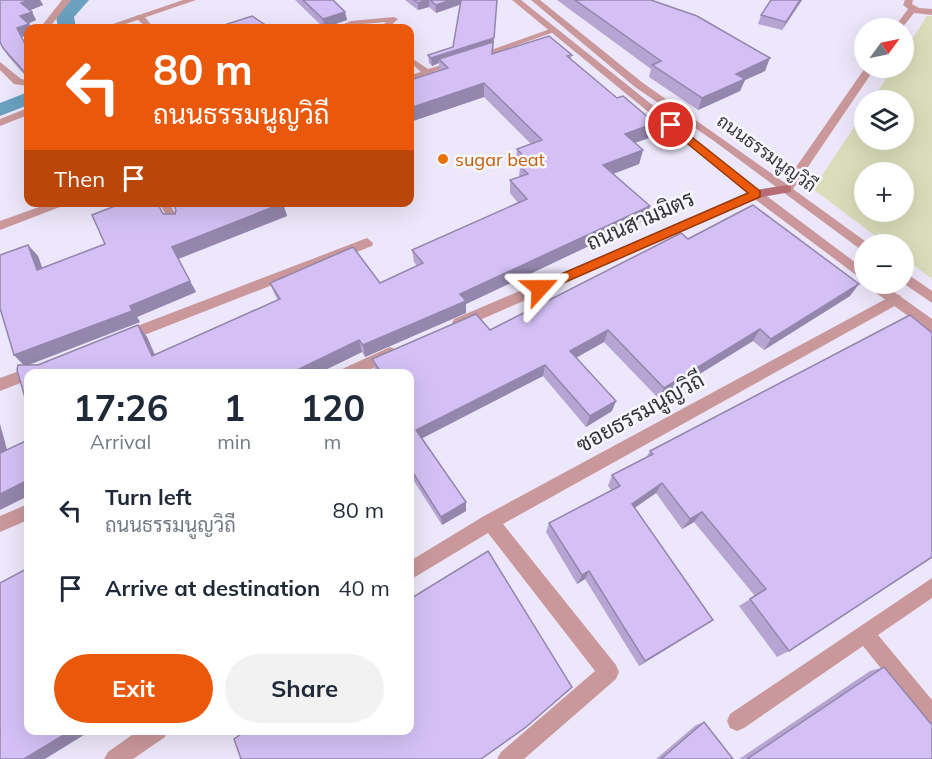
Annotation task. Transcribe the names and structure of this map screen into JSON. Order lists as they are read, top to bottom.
{
  "streets": {
    "street": ["ถนนธรรมนูญวิถี", "ถนนสามมิตร", "ซอยธรรมนูญวิถี"]
  },
  "crossings": [
    ["ถนนธรรมนูญวิถี", "ถนนสามมิตร"]
  ],
  "places": ["sugar beat"],
  "north": "top right",
  "page": {
    "map_buttons": ["+", "−"],
    "turn": ["80 m", "ถนนธรรมนูญวิถี"],
    "then": "Then",
    "eta": [
      "17:26",
      "Arrival",
      "1",
      "min",
      "120",
      "m"
    ],
    "list": [
      {
        "name": "Turn left",
        "note": "ถนนธรรมนูญวิถี",
        "value": "80 m"
      },
      {
        "name": "Arrive at destination",
        "value": "40 m"
      }
    ],
    "buttons": ["Exit", "Share"]
  }
}
